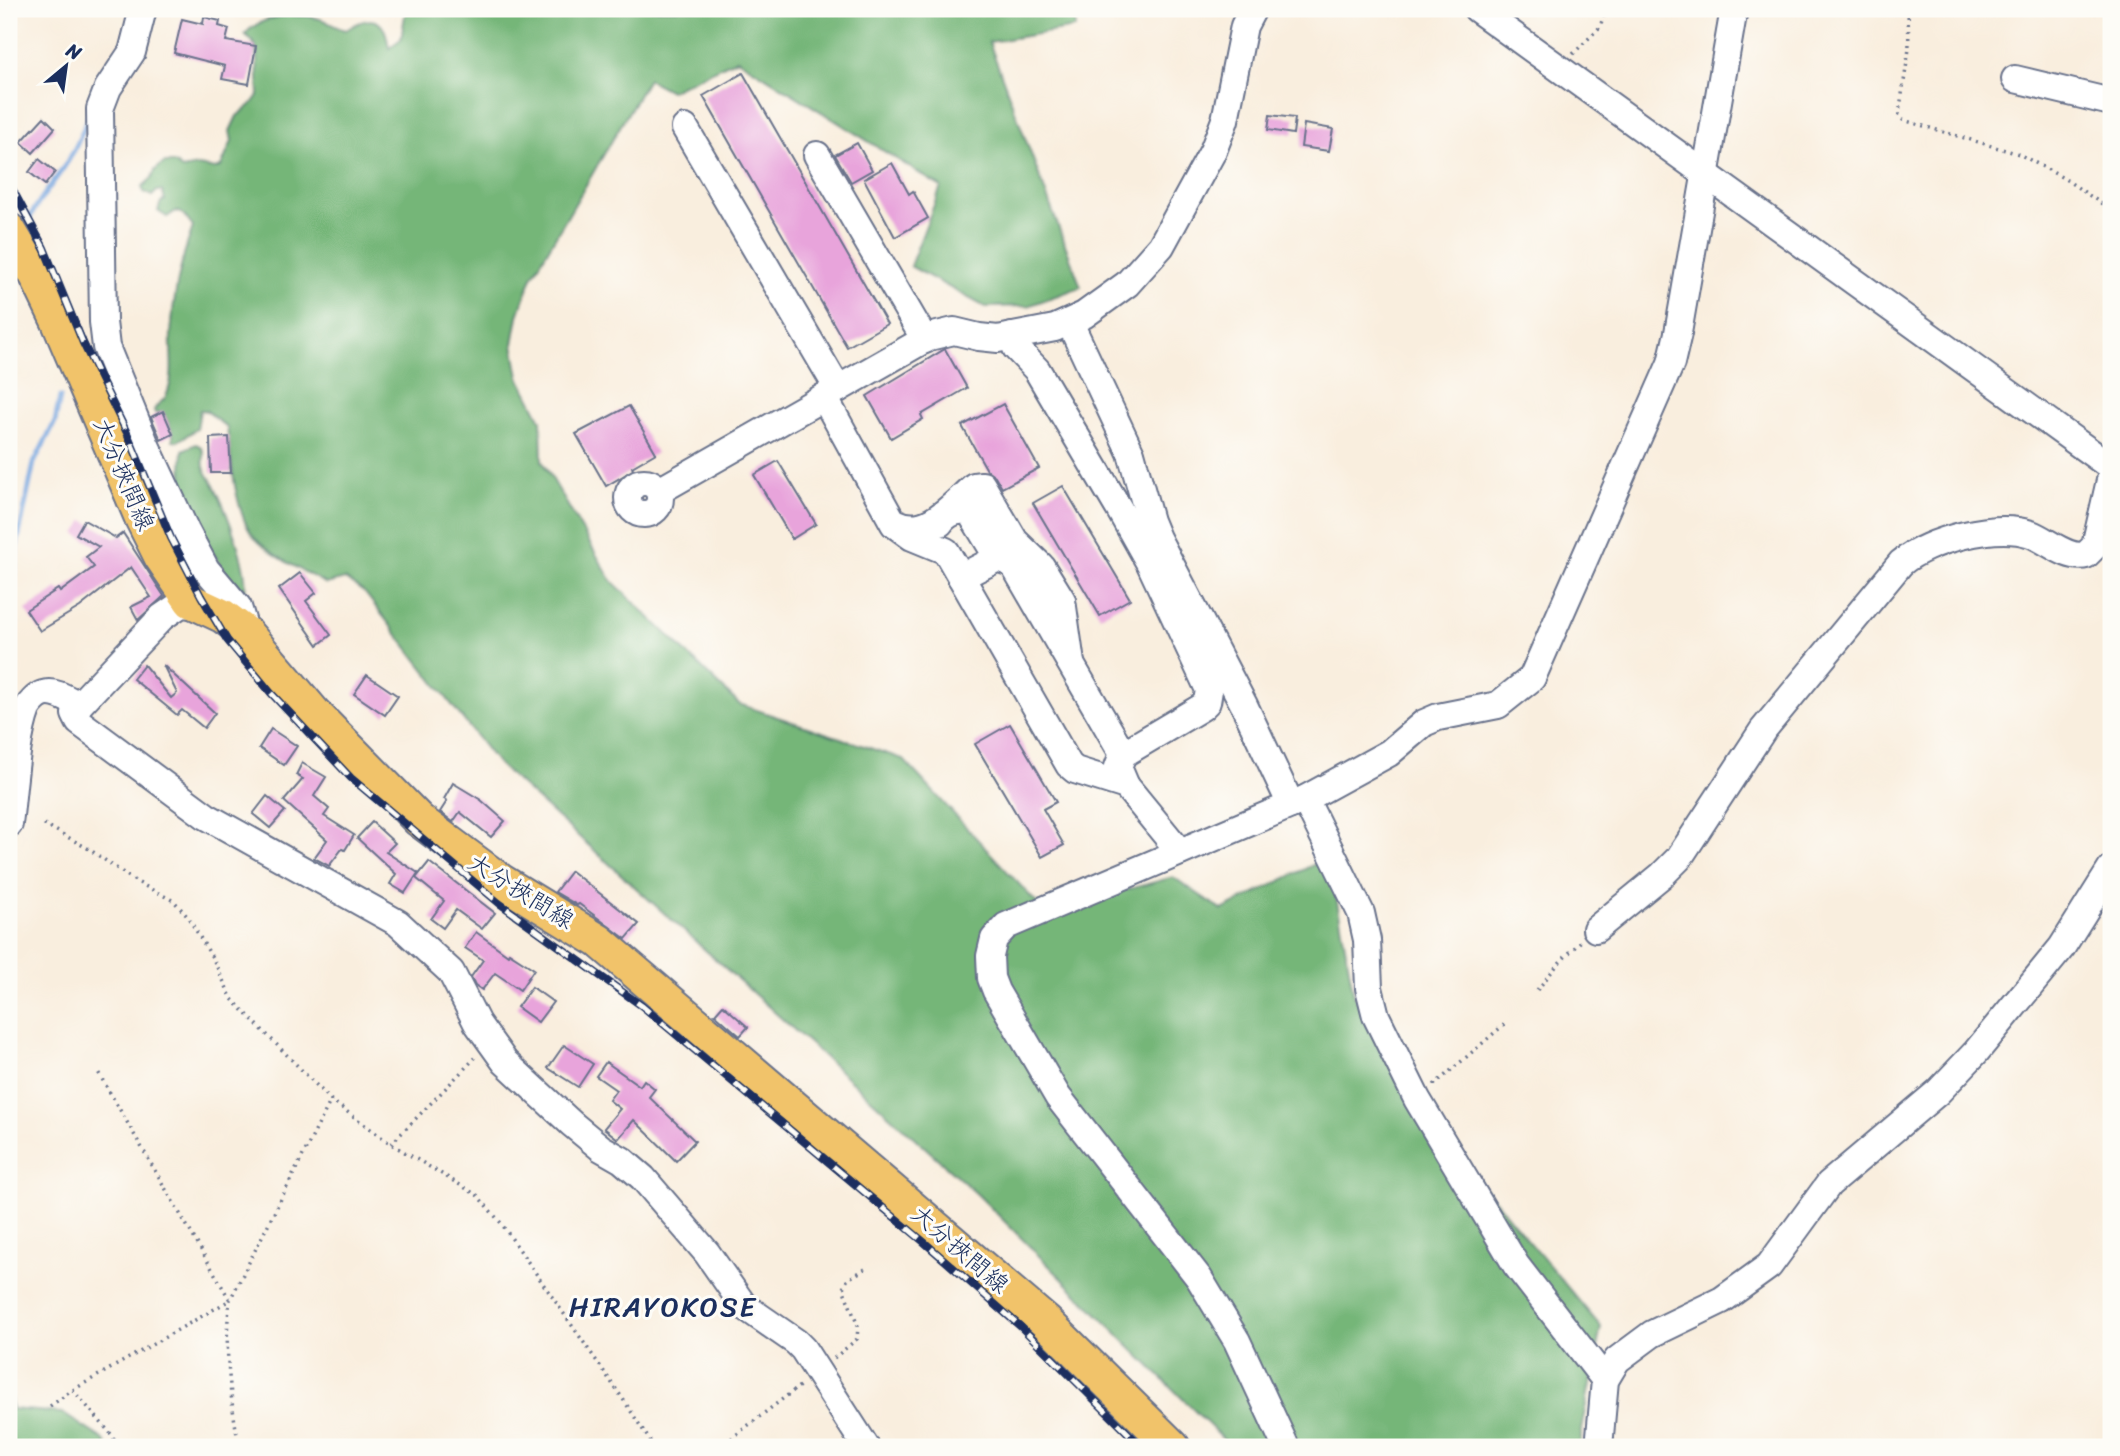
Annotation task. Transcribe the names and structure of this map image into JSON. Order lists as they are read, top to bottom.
{
  "streets": {
    "main road": ["大分挾間線"]
  },
  "districts": ["HIRAYOKOSE"],
  "north": "top right"
}
